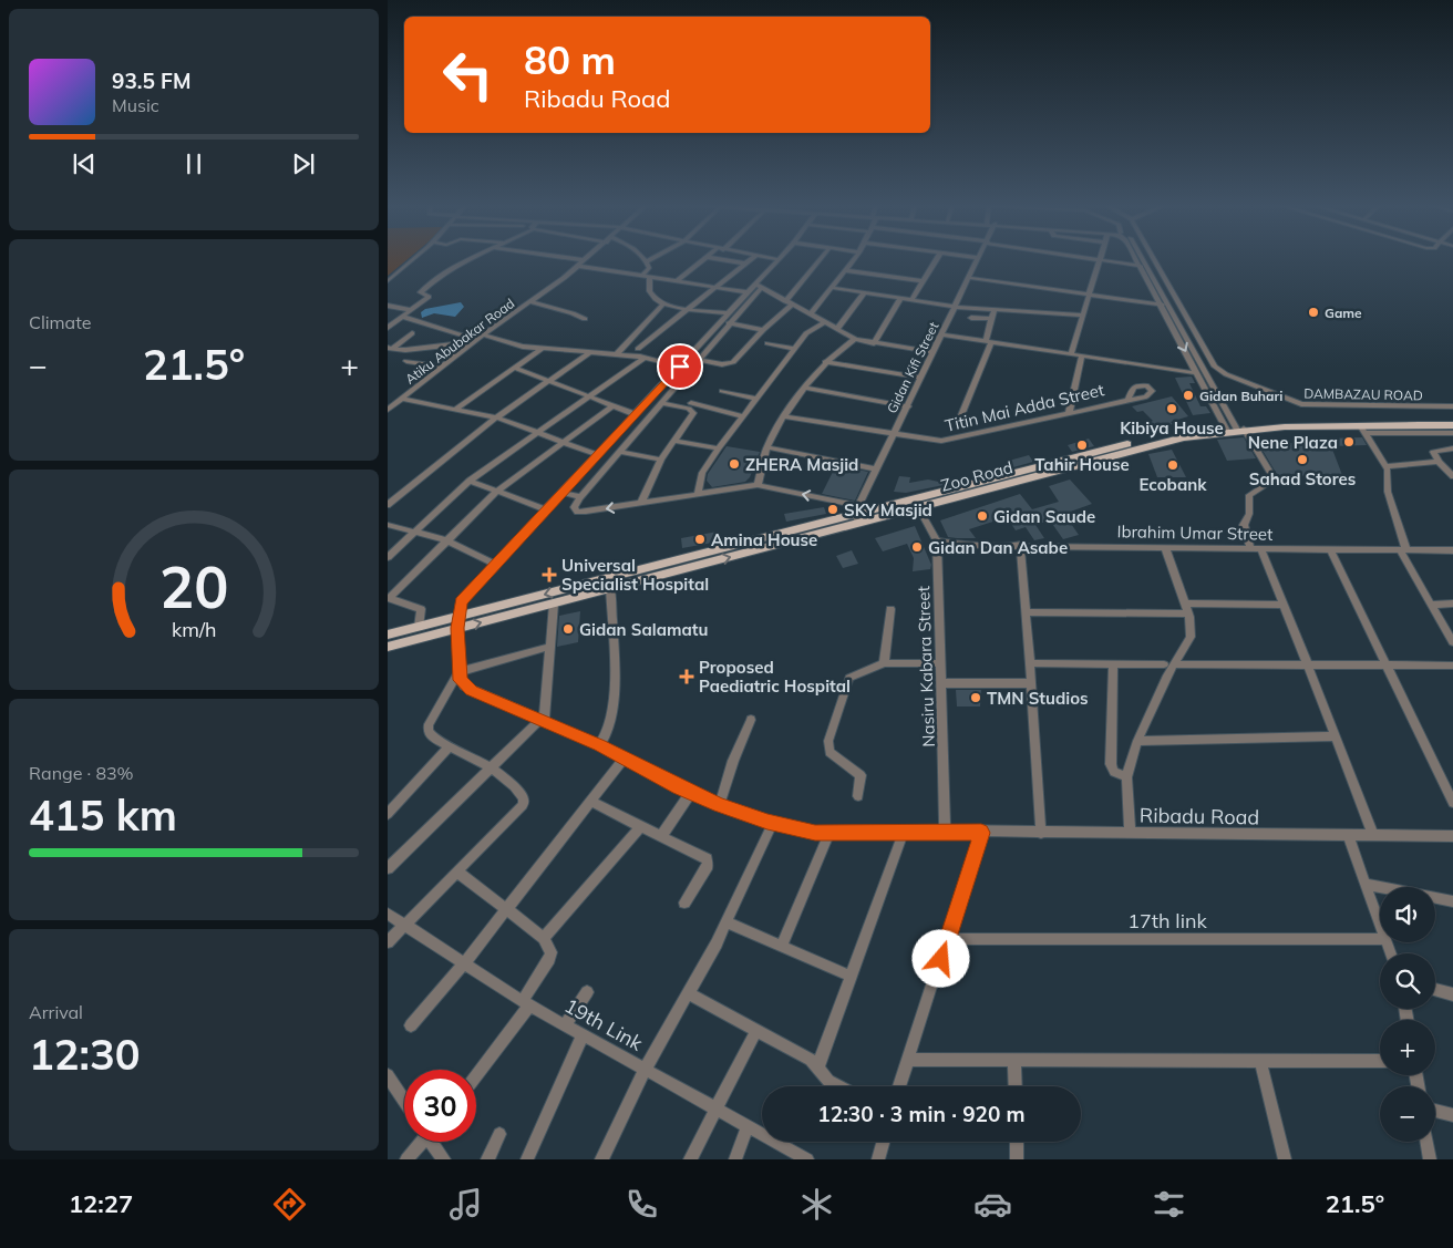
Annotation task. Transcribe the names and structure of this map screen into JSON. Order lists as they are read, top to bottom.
{
  "streets": {
    "main road": ["Zoo Road"],
    "street": [
      "Atiku Abubakar Road",
      "Gidan Kifi Street",
      "DAMBAZAU ROAD",
      "Titin Mai Adda Street",
      "Ibrahim Umar Street",
      "Nasiru Kabara Street",
      "Ribadu Road",
      "17th link",
      "19th Link"
    ]
  },
  "crossings": [
    ["Gidan Kifi Street", "Titin Mai Adda Street"],
    ["Gidan Kifi Street", "Zoo Road"],
    ["Zoo Road", "Nasiru Kabara Street"],
    ["Ibrahim Umar Street", "Nasiru Kabara Street"],
    ["Nasiru Kabara Street", "Ribadu Road"]
  ],
  "places": {
    "other": [
      "Game",
      "Gidan Buhari",
      "Kibiya House",
      "Nene Plaza",
      "Tahir House",
      "Sahad Stores",
      "ZHERA Masjid",
      "Ecobank",
      "SKY Masjid",
      "Gidan Saude",
      "Amina House",
      "Gidan Dan Asabe",
      "Gidan Salamatu",
      "TMN Studios"
    ],
    "health": ["Universal Specialist Hospital", "Proposed Paediatric Hospital"]
  },
  "page": {
    "turn": ["80 m", "Ribadu Road"],
    "song": ["93.5 FM", "Music"],
    "tile": [
      "Climate",
      ["Range · 83%", "415 km"],
      ["Arrival", "12:30"]
    ],
    "heat": ["−", "21.5°", "+"],
    "map_buttons": ["+", "−"],
    "limit": "30",
    "trip": "12:30 · 3 min · 920 m",
    "tabs": ["12:27", "21.5°"],
    "gauge": ["20", "km/h"]
  }
}
